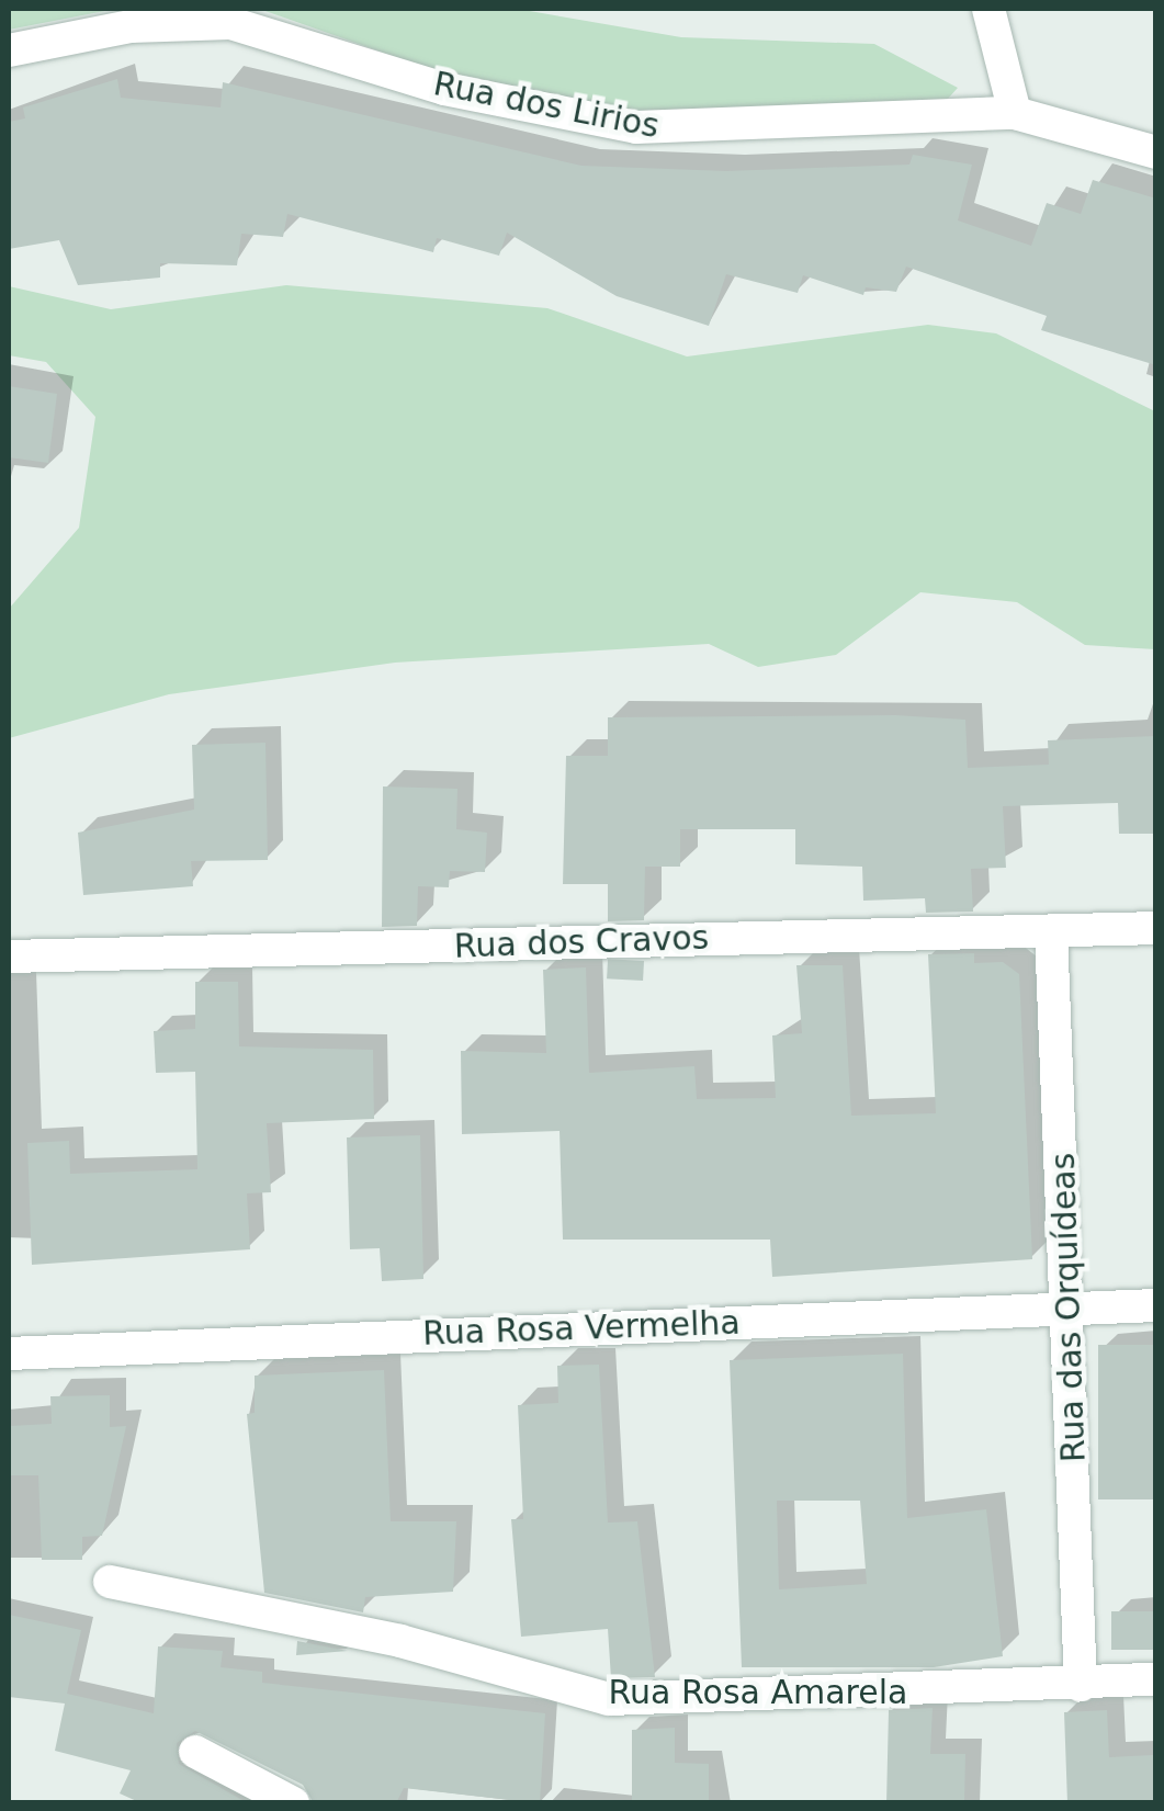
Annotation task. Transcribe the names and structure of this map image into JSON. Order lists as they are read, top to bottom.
{
  "streets": {
    "street": [
      "Rua dos Lirios",
      "Rua dos Cravos",
      "Rua das Orquídeas",
      "Rua Rosa Vermelha",
      "Rua Rosa Amarela"
    ]
  },
  "crossings": [
    ["Rua dos Cravos", "Rua das Orquídeas"],
    ["Rua das Orquídeas", "Rua Rosa Vermelha"],
    ["Rua das Orquídeas", "Rua Rosa Amarela"]
  ]
}
